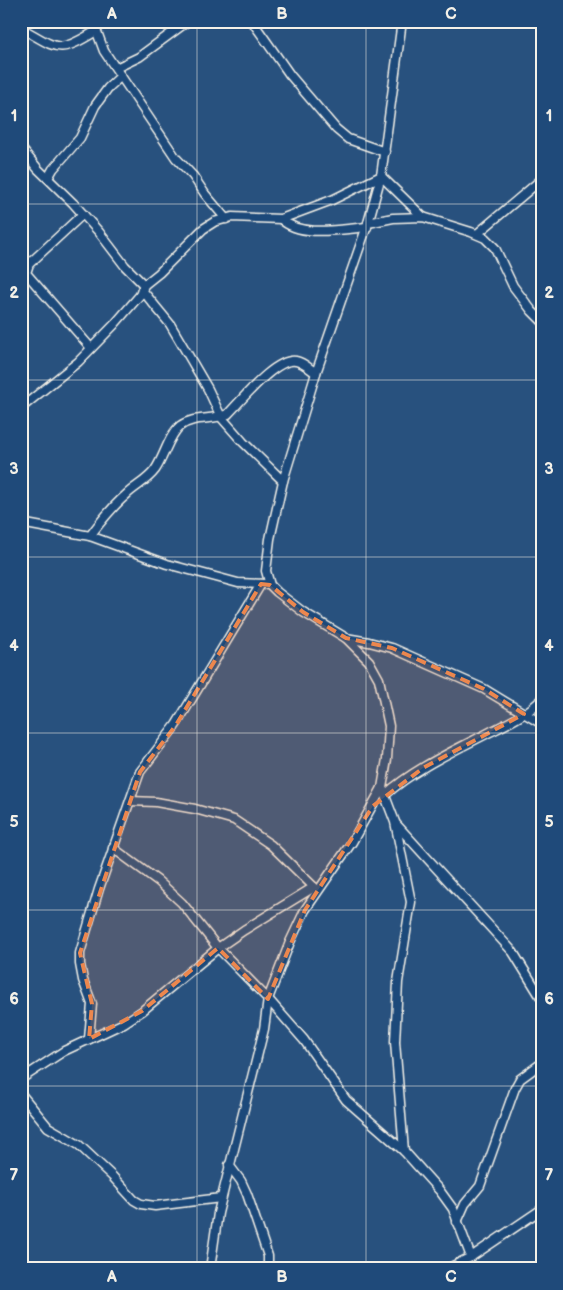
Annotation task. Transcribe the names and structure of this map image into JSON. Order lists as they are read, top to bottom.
{
  "grid": {
    "columns": ["A", "B", "C"],
    "rows": [
      "1",
      "2",
      "3",
      "4",
      "5",
      "6",
      "7"
    ]
  }
}
